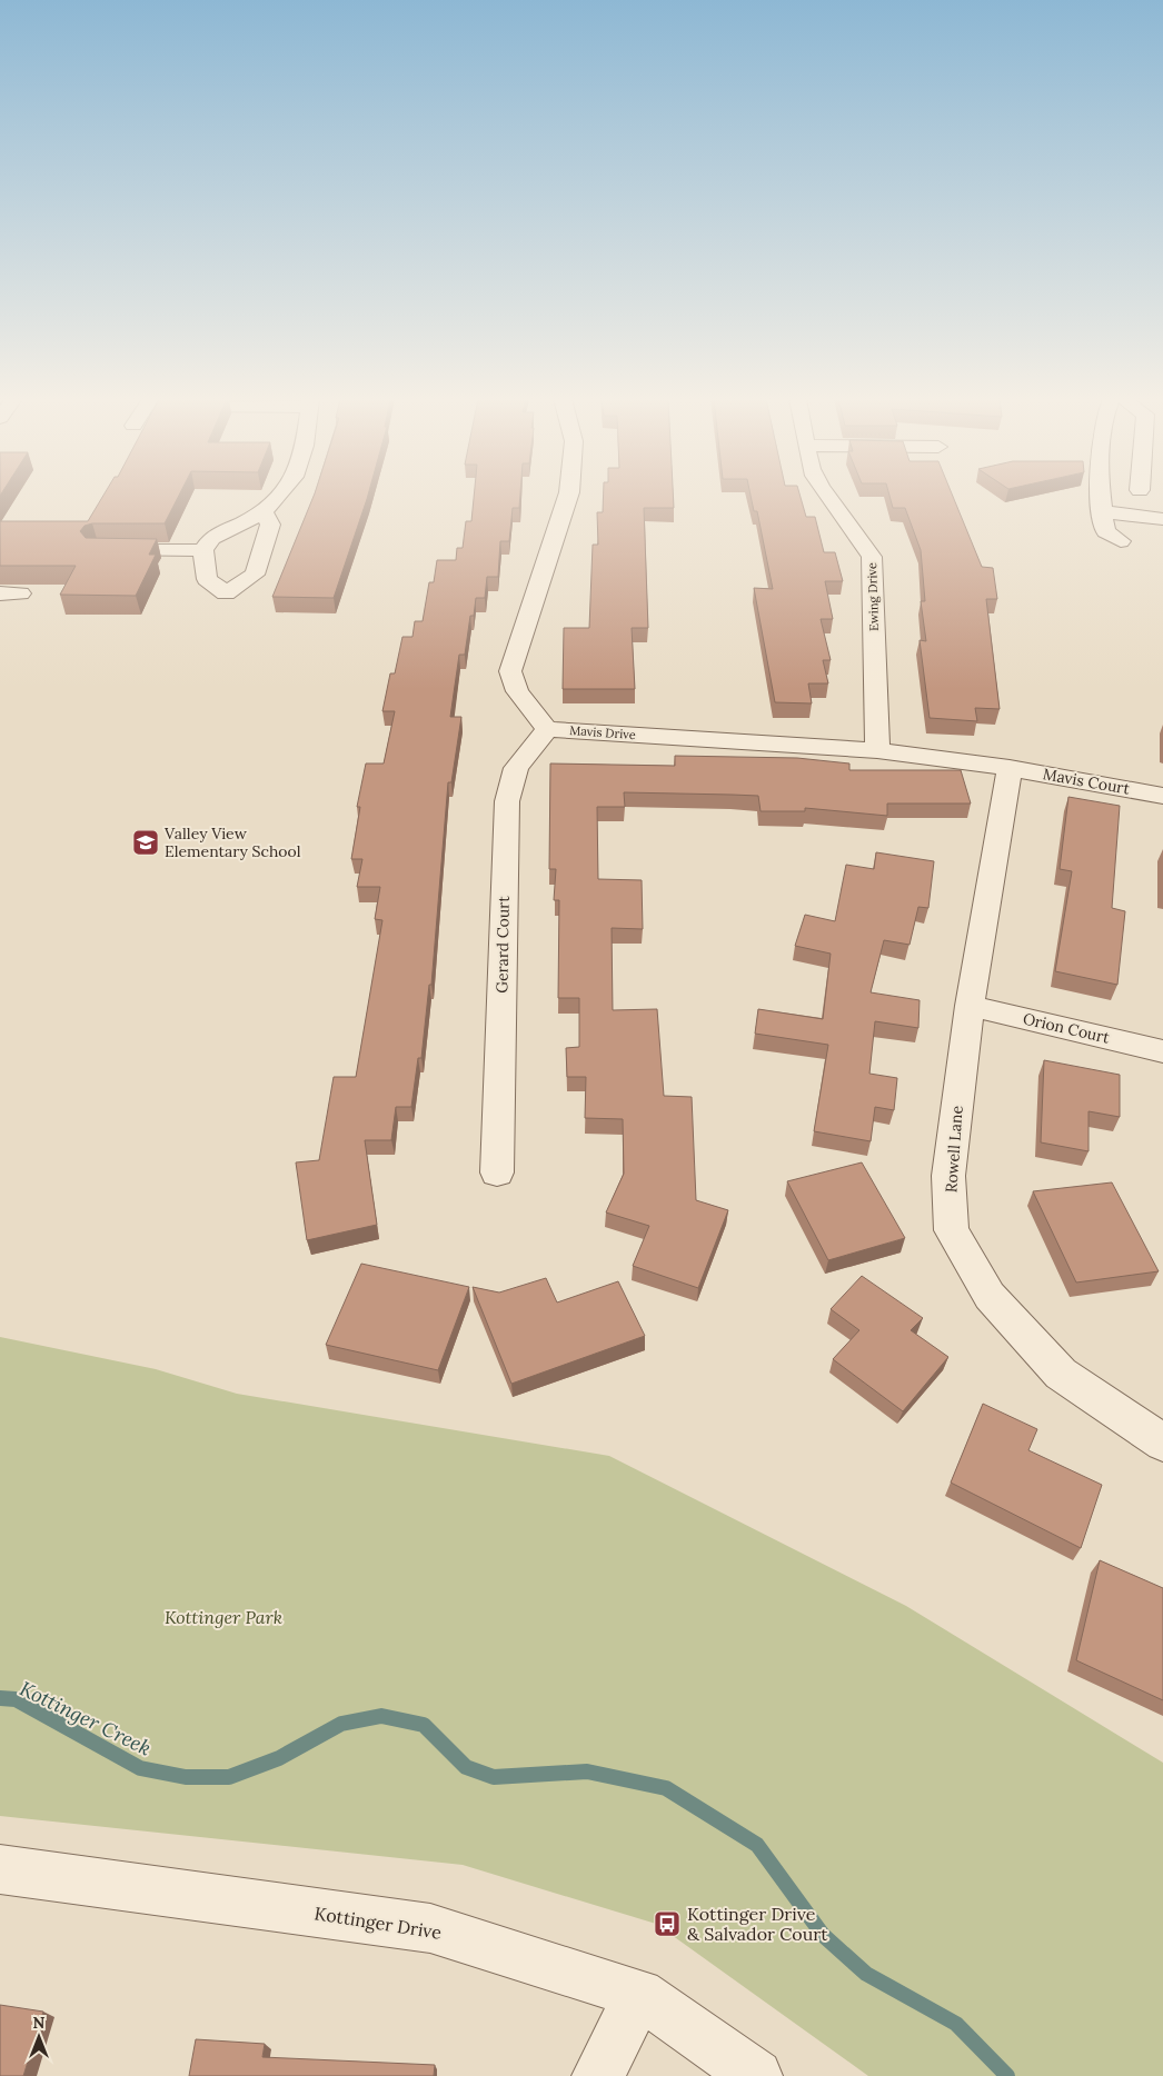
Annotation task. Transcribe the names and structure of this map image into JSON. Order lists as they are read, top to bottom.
{
  "streets": {
    "street": [
      "Ewing Drive",
      "Mavis Drive",
      "Mavis Court",
      "Gerard Court",
      "Orion Court",
      "Rowell Lane",
      "Kottinger Drive"
    ]
  },
  "crossings": [
    ["Ewing Drive", "Mavis Drive"],
    ["Mavis Drive", "Mavis Court"],
    ["Mavis Drive", "Gerard Court"],
    ["Mavis Drive", "Rowell Lane"],
    ["Mavis Court", "Rowell Lane"],
    ["Orion Court", "Rowell Lane"]
  ],
  "water": ["Kottinger Creek"],
  "parks": ["Kottinger Park"],
  "places": {
    "school or university": ["Valley View Elementary School"],
    "bus stop": ["Kottinger Drive & Salvador Court"]
  },
  "north": "top"
}
